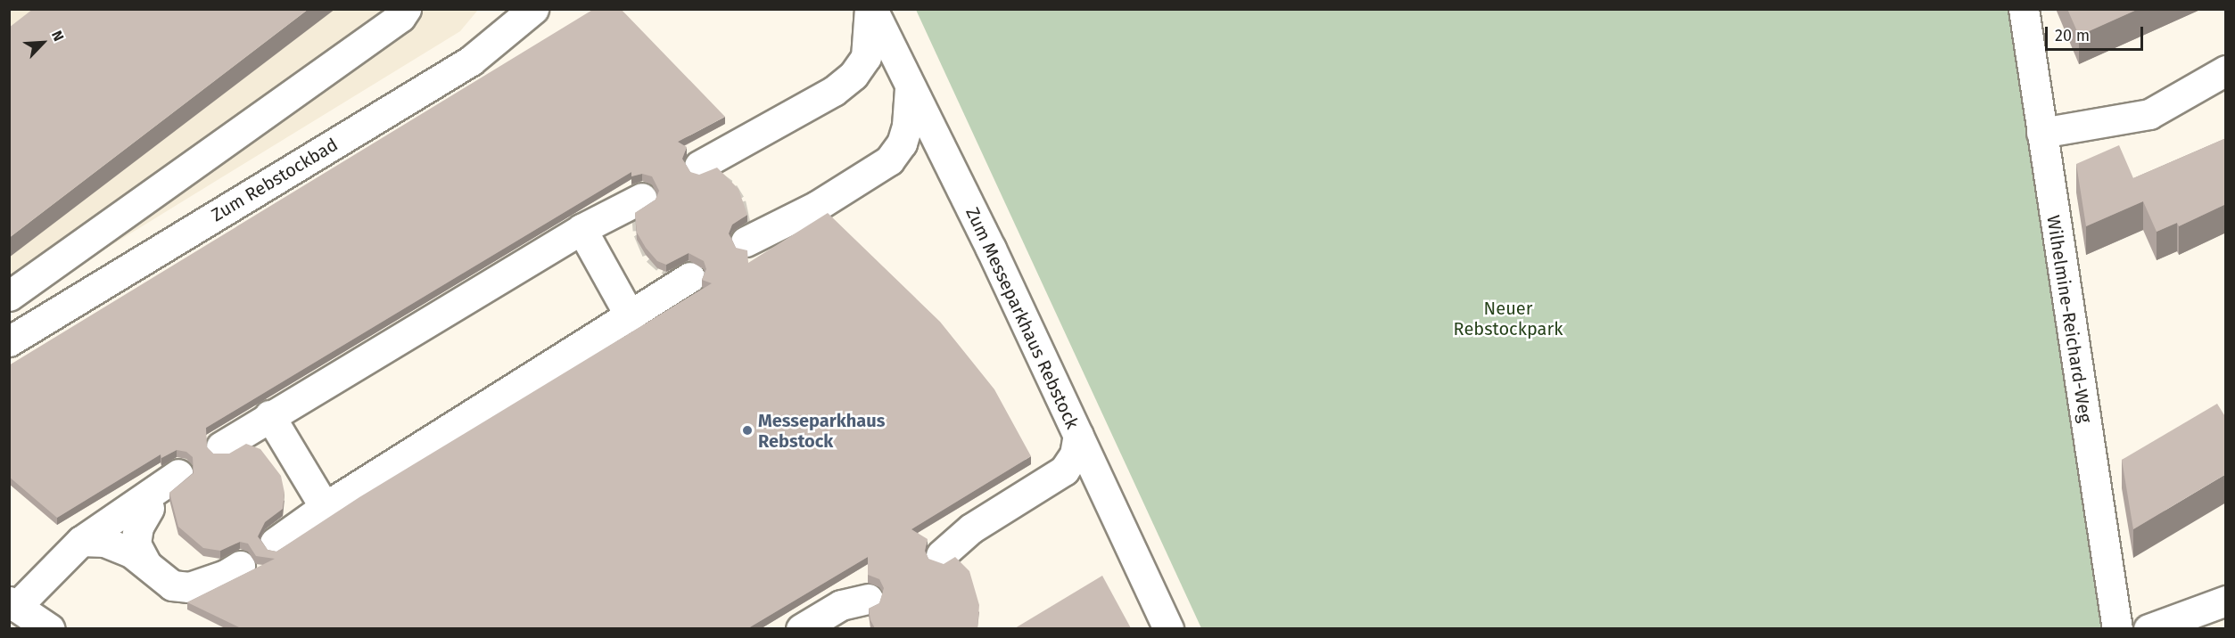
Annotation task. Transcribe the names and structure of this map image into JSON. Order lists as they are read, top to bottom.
{
  "streets": {
    "street": ["Zum Rebstockbad", "Zum Messeparkhaus Rebstock", "Wilhelmine-Reichard-Weg"]
  },
  "parks": ["Neuer Rebstockpark"],
  "places": ["Messeparkhaus Rebstock"],
  "scale_bar": "20 m",
  "north": "top right"
}
